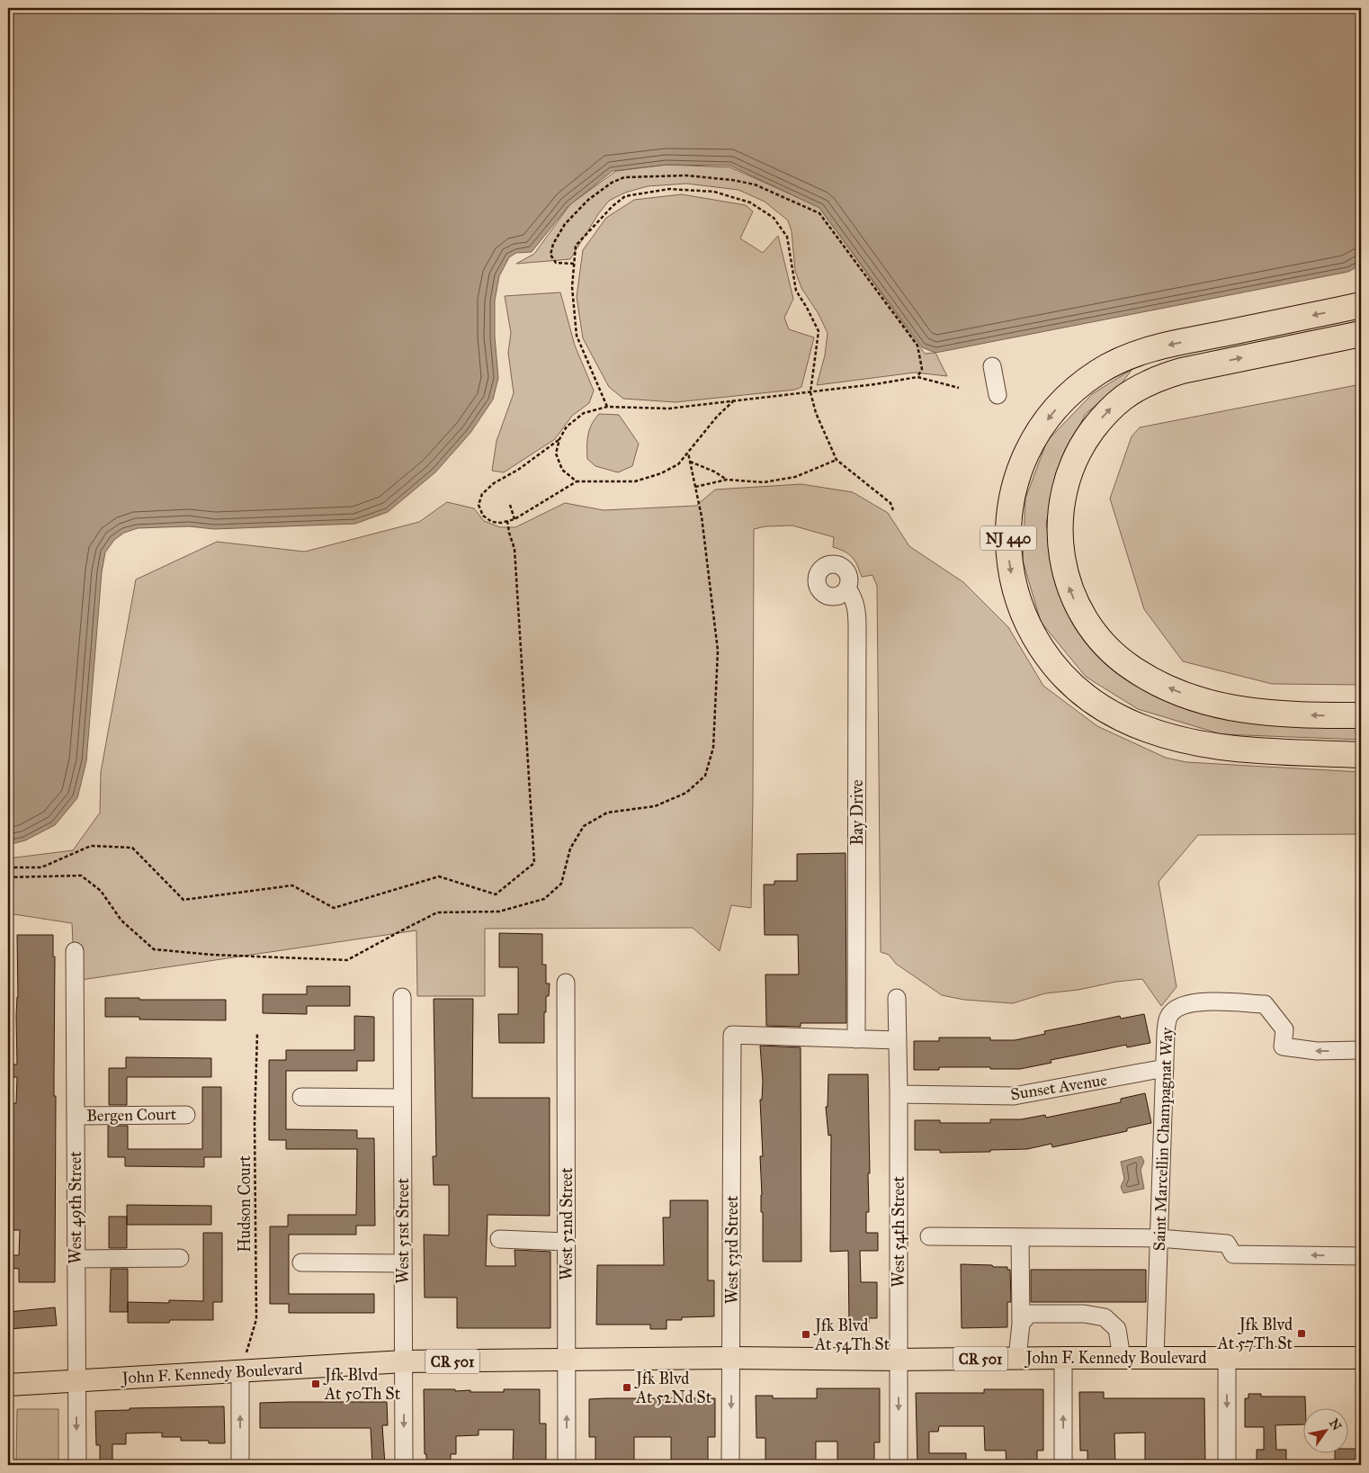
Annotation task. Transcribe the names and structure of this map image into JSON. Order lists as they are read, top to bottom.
{
  "streets": {
    "highway": ["NJ 440"],
    "main road": ["John F. Kennedy Boulevard", "CR 501"],
    "street": [
      "Bay Drive",
      "Sunset Avenue",
      "Bergen Court",
      "Saint Marcellin Champagnat Way",
      "West 49th Street",
      "West 52nd Street",
      "West 51st Street",
      "West 54th Street",
      "West 53rd Street"
    ],
    "path": ["Hudson Court"]
  },
  "crossings": [
    ["Bay Drive", "West 53rd Street"],
    ["Sunset Avenue", "Saint Marcellin Champagnat Way"],
    ["Sunset Avenue", "West 54th Street"],
    ["Bergen Court", "West 49th Street"],
    ["Saint Marcellin Champagnat Way", "John F. Kennedy Boulevard"],
    ["Hudson Court", "John F. Kennedy Boulevard"],
    ["West 49th Street", "John F. Kennedy Boulevard"],
    ["West 52nd Street", "John F. Kennedy Boulevard"],
    ["West 51st Street", "John F. Kennedy Boulevard"],
    ["West 54th Street", "John F. Kennedy Boulevard"],
    ["West 53rd Street", "John F. Kennedy Boulevard"]
  ],
  "places": {
    "transit": [
      "Jfk Blvd At 57Th St",
      "Jfk Blvd At 54Th St",
      "Jfk Blvd At 50Th St",
      "Jfk Blvd At 52Nd St"
    ]
  },
  "north": "top right"
}
